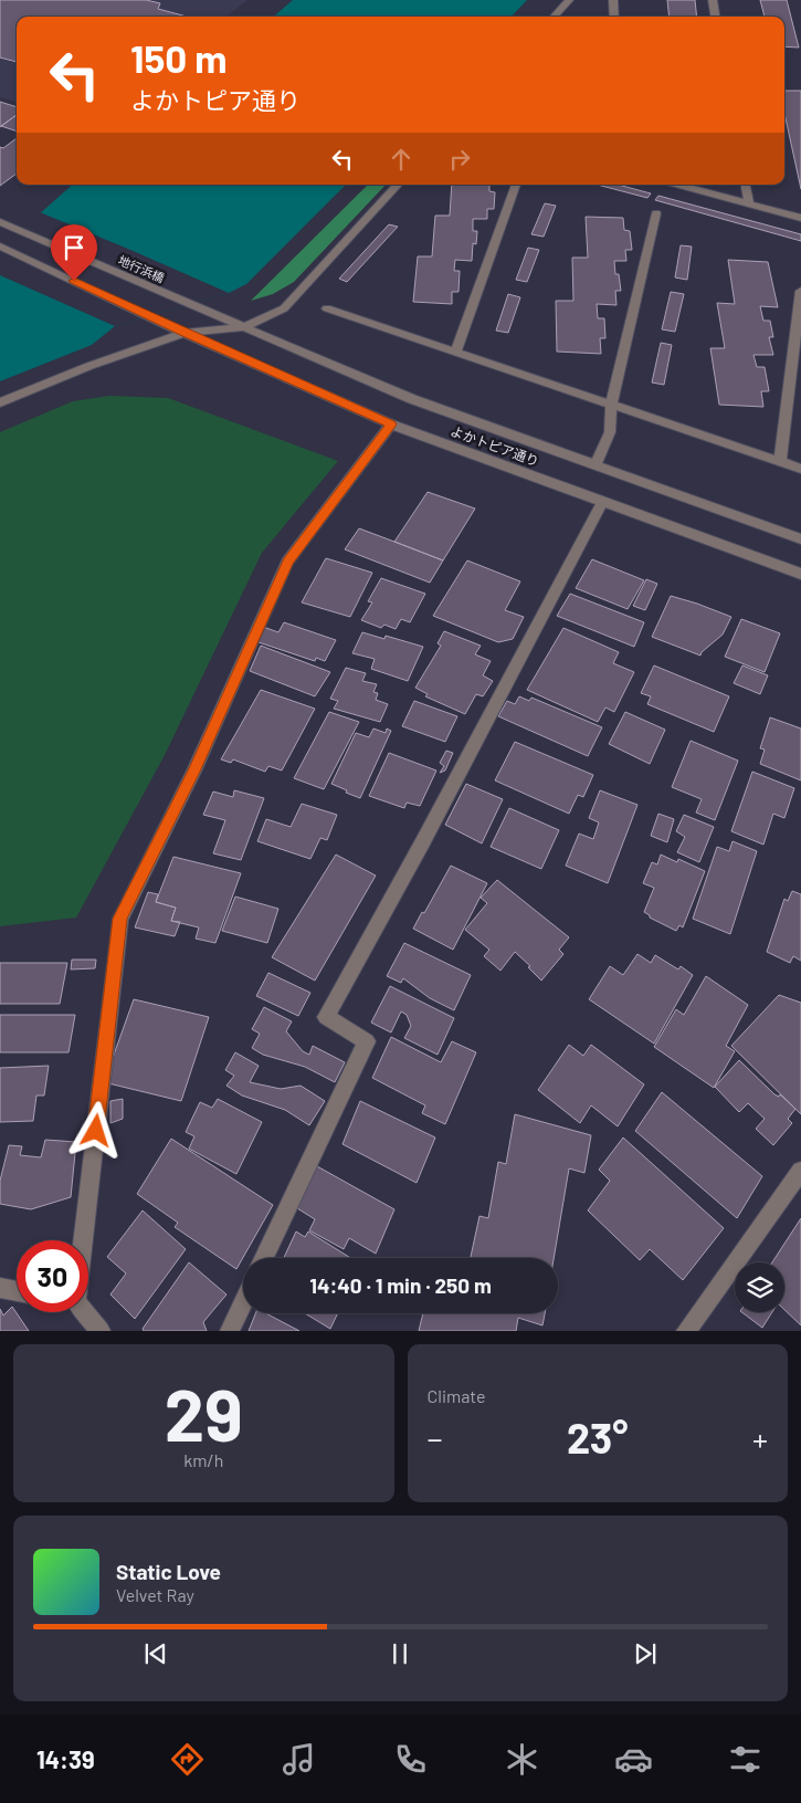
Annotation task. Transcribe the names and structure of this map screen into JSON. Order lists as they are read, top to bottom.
{
  "streets": {
    "street": ["地行浜橋", "よかトピア通り"]
  },
  "crossings": [
    ["地行浜橋", "よかトピア通り"]
  ],
  "page": {
    "turn": ["150 m", "よかトピア通り"],
    "limit": "30",
    "trip": "14:40 · 1 min · 250 m",
    "tile": [
      ["29", "km/h"],
      "Climate"
    ],
    "heat": ["−", "23°", "+"],
    "song": ["Static Love", "Velvet Ray"],
    "tabs": "14:39"
  }
}
